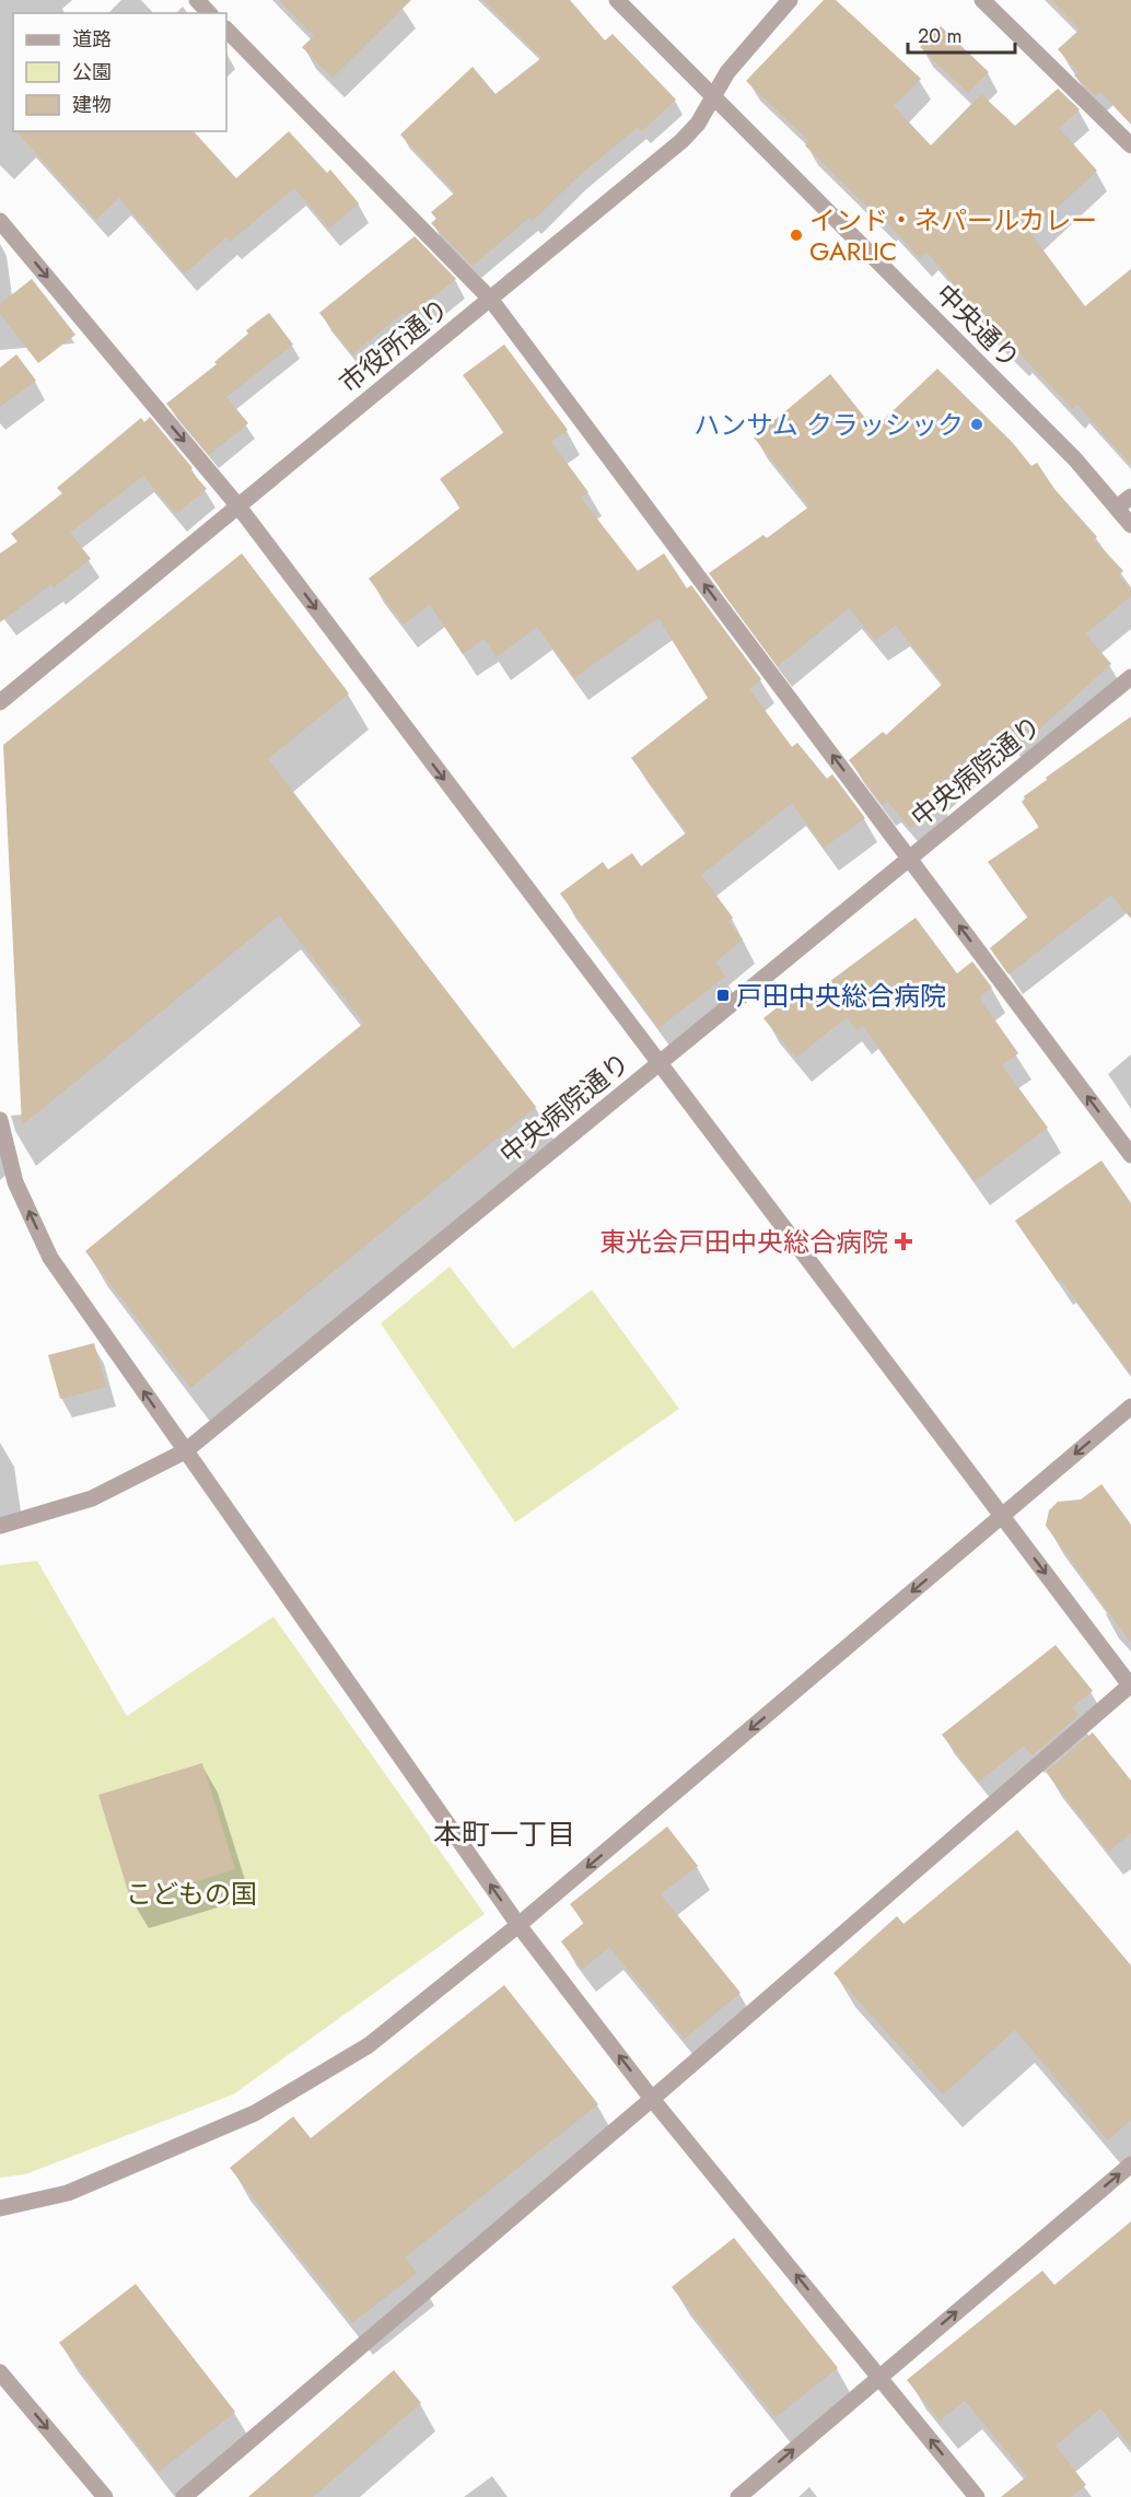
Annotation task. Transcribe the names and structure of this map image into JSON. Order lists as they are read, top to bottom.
{
  "streets": {
    "street": ["中央通り", "市役所通り", "中央病院通り"]
  },
  "crossings": [
    ["中央通り", "市役所通り"]
  ],
  "districts": ["本町一丁目"],
  "parks": ["こどもの国"],
  "places": {
    "other": ["インド・ネパールカレー GARLIC", "ハンサム クラッシック"],
    "transit": ["戸田中央総合病院"],
    "health": ["東光会戸田中央総合病院"]
  },
  "legend": ["道路", "公園", "建物"],
  "scale_bar": "20 m"
}
